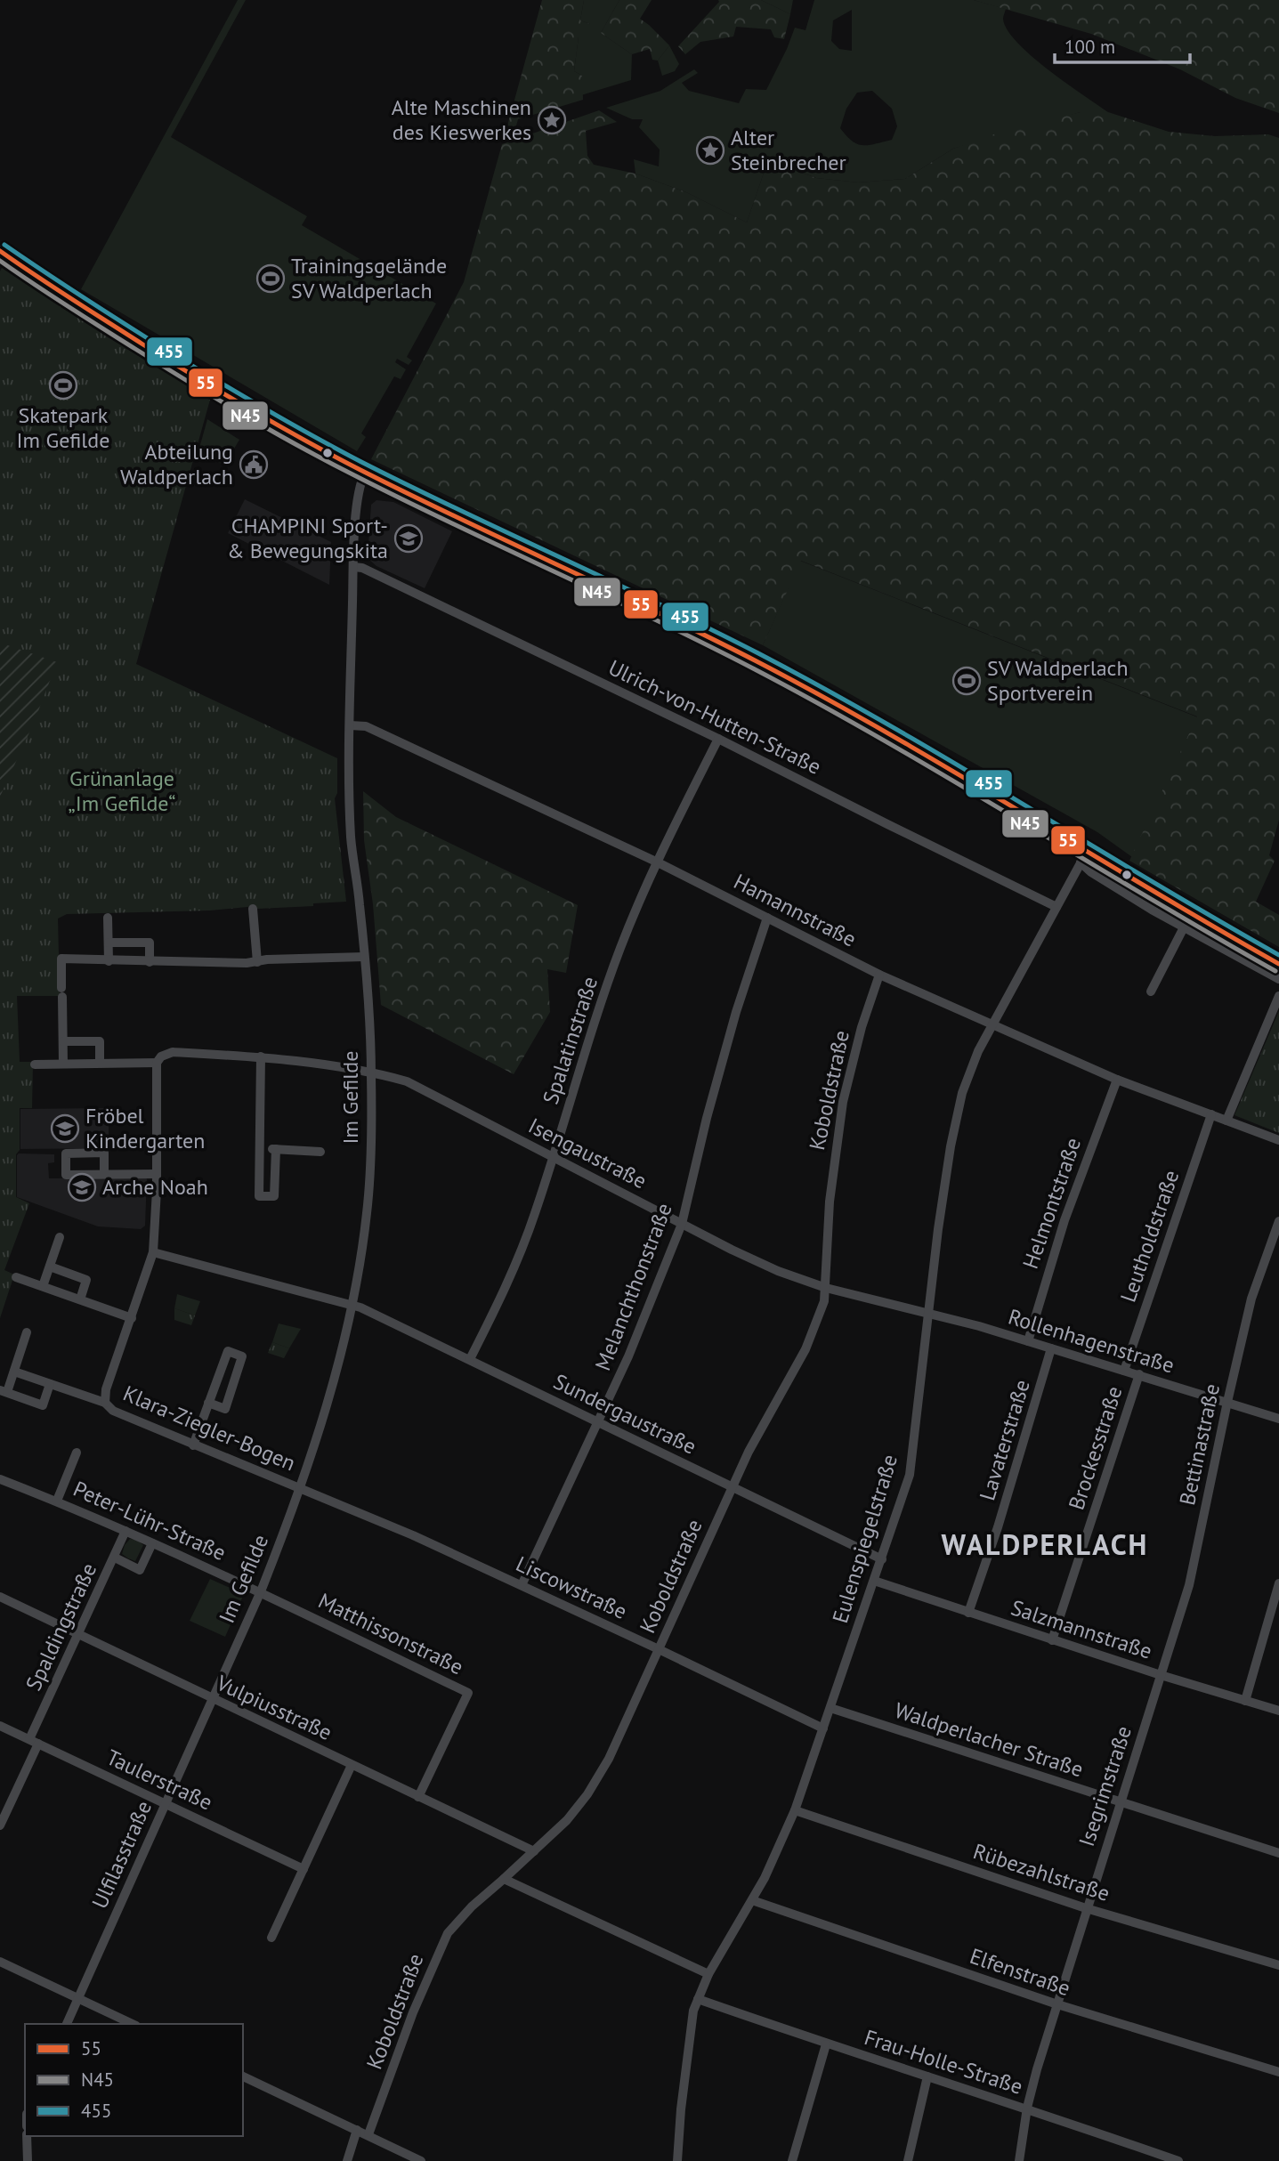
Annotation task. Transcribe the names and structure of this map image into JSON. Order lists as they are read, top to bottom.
{
  "streets": {
    "street": [
      "Ulrich-von-Hutten-Straße",
      "Hamannstraße",
      "Spalatinstraße",
      "Koboldstraße",
      "Im Gefilde",
      "Isengaustraße",
      "Helmontstraße",
      "Leutholdstraße",
      "Melanchthonstraße",
      "Rollenhagenstraße",
      "Sundergaustraße",
      "Klara-Ziegler-Bogen",
      "Lavaterstraße",
      "Bettinastraße",
      "Brockesstraße",
      "Peter-Lühr-Straße",
      "Eulenspiegelstraße",
      "Liscowstraße",
      "Spaldingstraße",
      "Salzmannstraße",
      "Matthissonstraße",
      "Vulpiusstraße",
      "Waldperlacher Straße",
      "Taulerstraße",
      "Isegrimstraße",
      "Ulfilasstraße",
      "Rübezahlstraße",
      "Elfenstraße",
      "Frau-Holle-Straße"
    ]
  },
  "crossings": [
    ["Ulrich-von-Hutten-Straße", "Spalatinstraße"],
    ["Ulrich-von-Hutten-Straße", "Im Gefilde"],
    ["Ulrich-von-Hutten-Straße", "Eulenspiegelstraße"],
    ["Hamannstraße", "Spalatinstraße"],
    ["Hamannstraße", "Koboldstraße"],
    ["Hamannstraße", "Im Gefilde"],
    ["Hamannstraße", "Helmontstraße"],
    ["Hamannstraße", "Leutholdstraße"],
    ["Hamannstraße", "Melanchthonstraße"],
    ["Hamannstraße", "Eulenspiegelstraße"],
    ["Spalatinstraße", "Isengaustraße"],
    ["Spalatinstraße", "Sundergaustraße"],
    ["Koboldstraße", "Isengaustraße"],
    ["Koboldstraße", "Sundergaustraße"],
    ["Koboldstraße", "Liscowstraße"],
    ["Koboldstraße", "Vulpiusstraße"],
    ["Im Gefilde", "Isengaustraße"],
    ["Im Gefilde", "Sundergaustraße"],
    ["Im Gefilde", "Klara-Ziegler-Bogen"],
    ["Im Gefilde", "Peter-Lühr-Straße"],
    ["Im Gefilde", "Liscowstraße"],
    ["Im Gefilde", "Matthissonstraße"],
    ["Im Gefilde", "Vulpiusstraße"],
    ["Im Gefilde", "Ulfilasstraße"],
    ["Isengaustraße", "Melanchthonstraße"],
    ["Isengaustraße", "Rollenhagenstraße"],
    ["Isengaustraße", "Eulenspiegelstraße"],
    ["Helmontstraße", "Rollenhagenstraße"],
    ["Leutholdstraße", "Rollenhagenstraße"],
    ["Melanchthonstraße", "Sundergaustraße"],
    ["Melanchthonstraße", "Liscowstraße"],
    ["Rollenhagenstraße", "Lavaterstraße"],
    ["Rollenhagenstraße", "Bettinastraße"],
    ["Rollenhagenstraße", "Brockesstraße"],
    ["Rollenhagenstraße", "Eulenspiegelstraße"],
    ["Sundergaustraße", "Klara-Ziegler-Bogen"],
    ["Sundergaustraße", "Eulenspiegelstraße"],
    ["Klara-Ziegler-Bogen", "Liscowstraße"],
    ["Lavaterstraße", "Salzmannstraße"],
    ["Bettinastraße", "Salzmannstraße"],
    ["Bettinastraße", "Isegrimstraße"],
    ["Brockesstraße", "Salzmannstraße"],
    ["Peter-Lühr-Straße", "Spaldingstraße"],
    ["Peter-Lühr-Straße", "Matthissonstraße"],
    ["Eulenspiegelstraße", "Liscowstraße"],
    ["Eulenspiegelstraße", "Salzmannstraße"],
    ["Eulenspiegelstraße", "Waldperlacher Straße"],
    ["Eulenspiegelstraße", "Rübezahlstraße"],
    ["Eulenspiegelstraße", "Elfenstraße"],
    ["Eulenspiegelstraße", "Frau-Holle-Straße"],
    ["Spaldingstraße", "Vulpiusstraße"],
    ["Spaldingstraße", "Taulerstraße"],
    ["Salzmannstraße", "Isegrimstraße"],
    ["Matthissonstraße", "Vulpiusstraße"],
    ["Vulpiusstraße", "Ulfilasstraße"],
    ["Waldperlacher Straße", "Isegrimstraße"],
    ["Taulerstraße", "Ulfilasstraße"],
    ["Isegrimstraße", "Rübezahlstraße"],
    ["Isegrimstraße", "Elfenstraße"],
    ["Isegrimstraße", "Frau-Holle-Straße"]
  ],
  "districts": ["WALDPERLACH"],
  "parks": ["Grünanlage „Im Gefilde“"],
  "places": {
    "place": ["Alte Maschinen des Kieswerkes", "Alter Steinbrecher"],
    "sports": ["Trainingsgelände SV Waldperlach", "Skatepark Im Gefilde", "SV Waldperlach Sportverein"],
    "public building": ["Abteilung Waldperlach"],
    "school or university": ["CHAMPINI Sport- & Bewegungskita", "Fröbel Kindergarten", "Arche Noah"]
  },
  "lines": ["transit line 455", "transit line 55", "transit line N45"],
  "legend": ["55", "N45", "455"],
  "scale_bar": "100 m"
}
